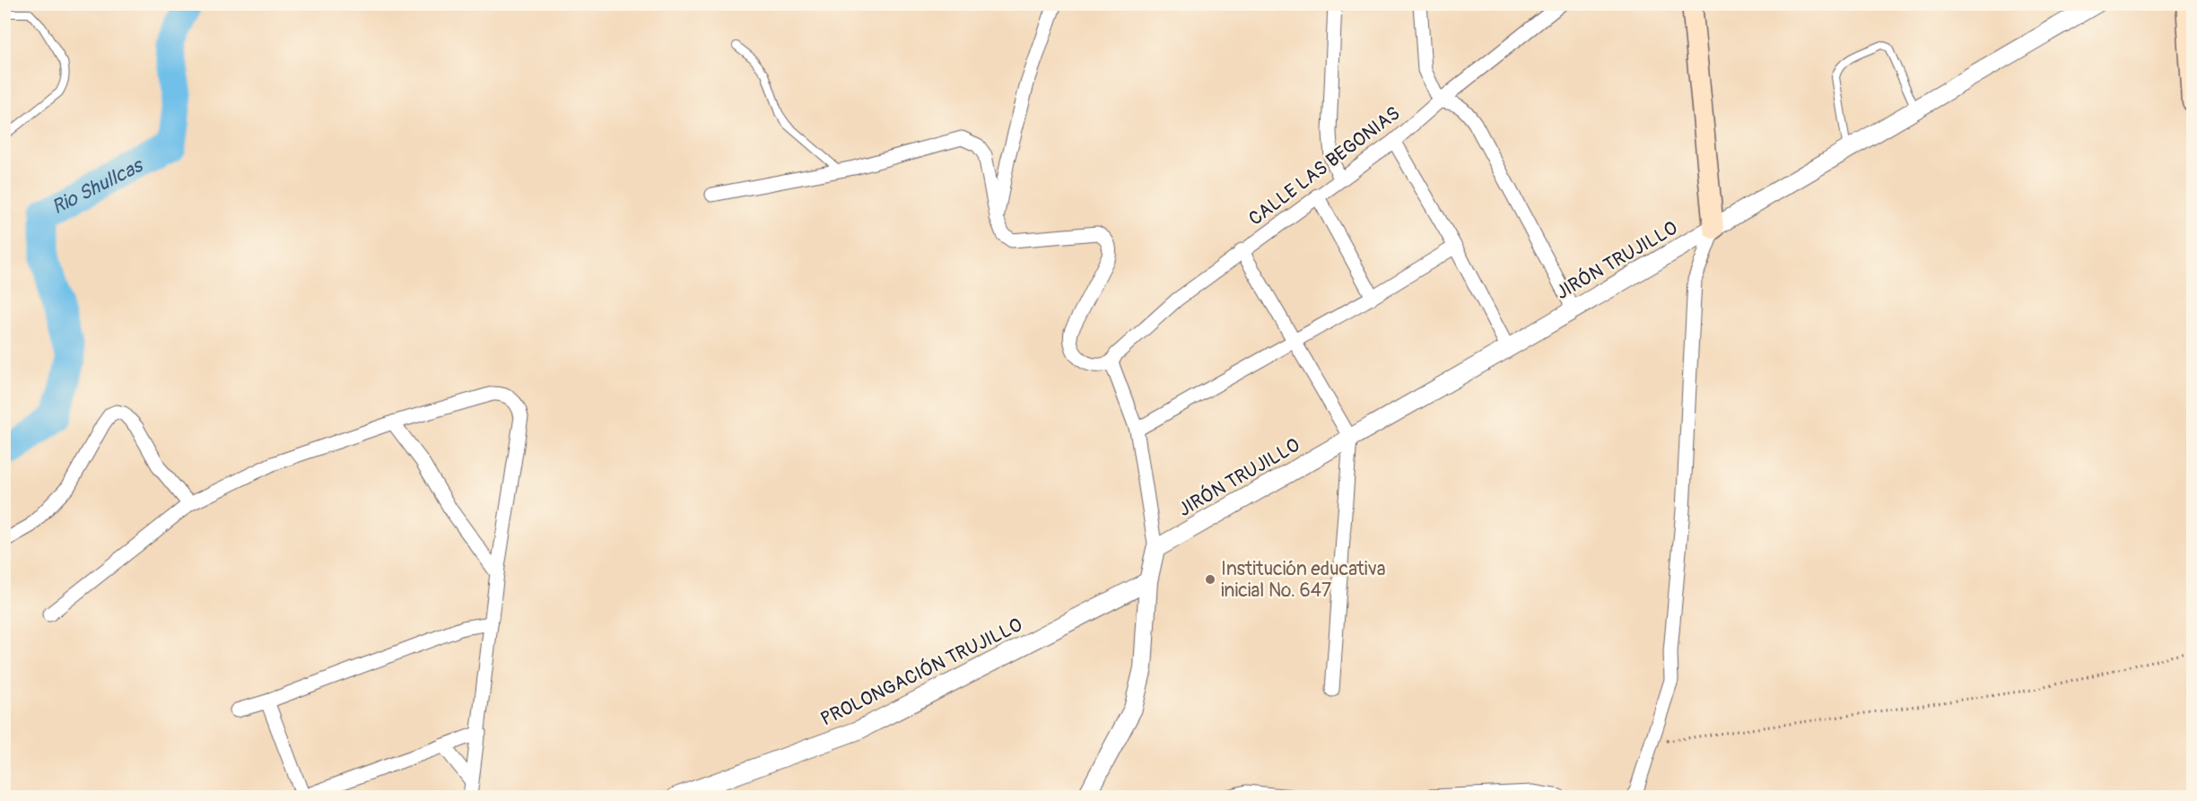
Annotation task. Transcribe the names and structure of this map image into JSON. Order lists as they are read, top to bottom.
{
  "streets": {
    "street": ["CALLE LAS BEGONIAS", "JIRÓN TRUJILLO", "PROLONGACIÓN TRUJILLO"]
  },
  "water": ["Rio Shullcas"],
  "places": ["Institución educativa inicial No. 647"]
}
